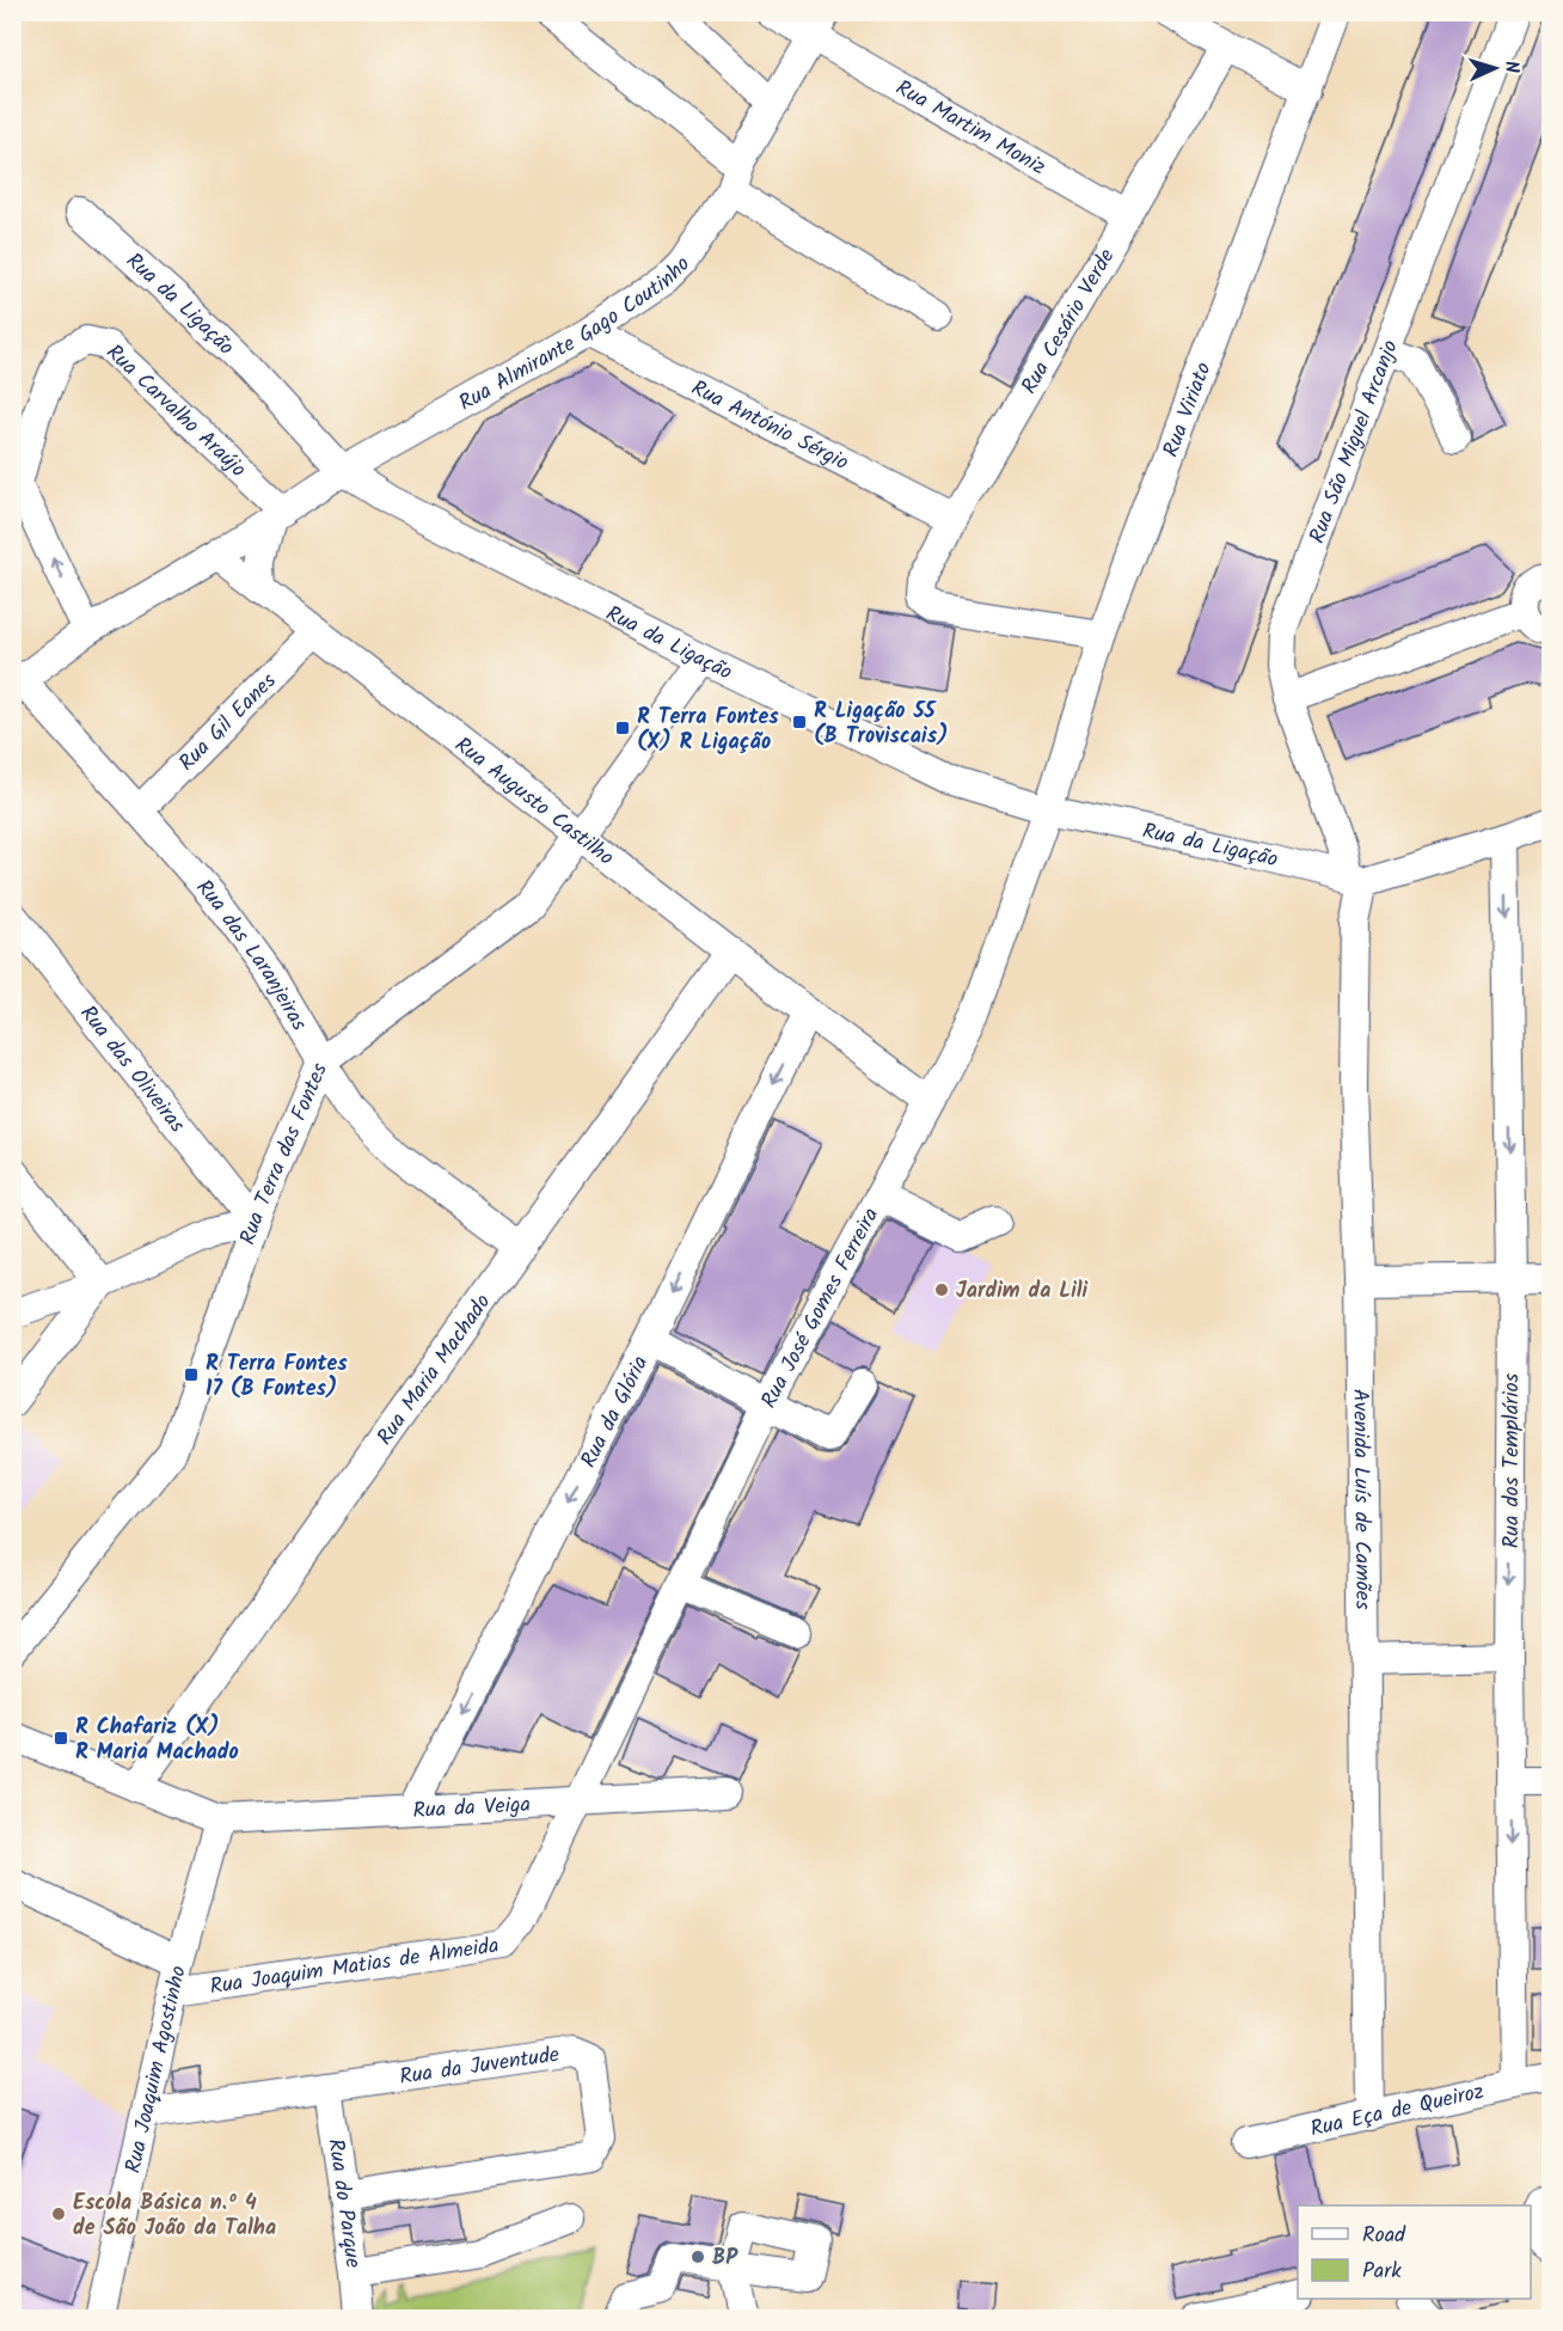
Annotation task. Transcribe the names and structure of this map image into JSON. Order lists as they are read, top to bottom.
{
  "streets": {
    "street": [
      "Rua Martim Moniz",
      "Rua da Ligação",
      "Rua Cesário Verde",
      "Rua Almirante Gago Coutinho",
      "Rua Viriato",
      "Rua Carvalho Araújo",
      "Rua António Sérgio",
      "Rua São Miguel Arcanjo",
      "Rua Gil Eanes",
      "Rua Augusto Castilho",
      "Rua das Laranjeiras",
      "Rua das Oliveiras",
      "Rua Terra das Fontes",
      "Rua José Gomes Ferreira",
      "Rua Maria Machado",
      "Rua da Glória",
      "Rua dos Templários",
      "Avenida Luís de Camões",
      "Rua da Veiga",
      "Rua Joaquim Matias de Almeida",
      "Rua da Juventude",
      "Rua Joaquim Agostinho",
      "Rua Eça de Queiroz",
      "Rua do Parque"
    ]
  },
  "crossings": [
    ["Rua Martim Moniz", "Rua Cesário Verde"],
    ["Rua Martim Moniz", "Rua Almirante Gago Coutinho"],
    ["Rua da Ligação", "Rua Almirante Gago Coutinho"],
    ["Rua da Ligação", "Rua Viriato"],
    ["Rua da Ligação", "Rua São Miguel Arcanjo"],
    ["Rua da Ligação", "Rua Terra das Fontes"],
    ["Rua da Ligação", "Rua José Gomes Ferreira"],
    ["Rua da Ligação", "Avenida Luís de Camões"],
    ["Rua Cesário Verde", "Rua Viriato"],
    ["Rua Cesário Verde", "Rua António Sérgio"],
    ["Rua Almirante Gago Coutinho", "Rua Carvalho Araújo"],
    ["Rua Almirante Gago Coutinho", "Rua António Sérgio"],
    ["Rua Almirante Gago Coutinho", "Rua Augusto Castilho"],
    ["Rua Almirante Gago Coutinho", "Rua das Laranjeiras"],
    ["Rua Viriato", "Rua José Gomes Ferreira"],
    ["Rua São Miguel Arcanjo", "Avenida Luís de Camões"],
    ["Rua Gil Eanes", "Rua Augusto Castilho"],
    ["Rua Gil Eanes", "Rua das Laranjeiras"],
    ["Rua Augusto Castilho", "Rua Terra das Fontes"],
    ["Rua Augusto Castilho", "Rua José Gomes Ferreira"],
    ["Rua Augusto Castilho", "Rua Maria Machado"],
    ["Rua Augusto Castilho", "Rua da Glória"],
    ["Rua das Laranjeiras", "Rua Terra das Fontes"],
    ["Rua das Laranjeiras", "Rua Maria Machado"],
    ["Rua das Oliveiras", "Rua Terra das Fontes"],
    ["Rua José Gomes Ferreira", "Rua da Veiga"],
    ["Rua José Gomes Ferreira", "Rua Joaquim Matias de Almeida"],
    ["Rua da Glória", "Rua da Veiga"],
    ["Rua dos Templários", "Rua Eça de Queiroz"],
    ["Avenida Luís de Camões", "Rua Eça de Queiroz"],
    ["Rua da Veiga", "Rua Joaquim Matias de Almeida"],
    ["Rua da Veiga", "Rua Joaquim Agostinho"],
    ["Rua Joaquim Matias de Almeida", "Rua Joaquim Agostinho"],
    ["Rua da Juventude", "Rua Joaquim Agostinho"],
    ["Rua da Juventude", "Rua do Parque"]
  ],
  "one_way": ["Rua da Glória", "Rua dos Templários"],
  "places": {
    "transit": [
      "R Ligação 55 (B Troviscais)",
      "R Terra Fontes (X) R Ligação",
      "R Terra Fontes 17 (B Fontes)",
      "R Chafariz (X) R Maria Machado"
    ],
    "other": ["Jardim da Lili", "Escola Básica n.º 4 de São João da Talha", "BP"]
  },
  "legend": ["Road", "Park"],
  "north": "right"
}
